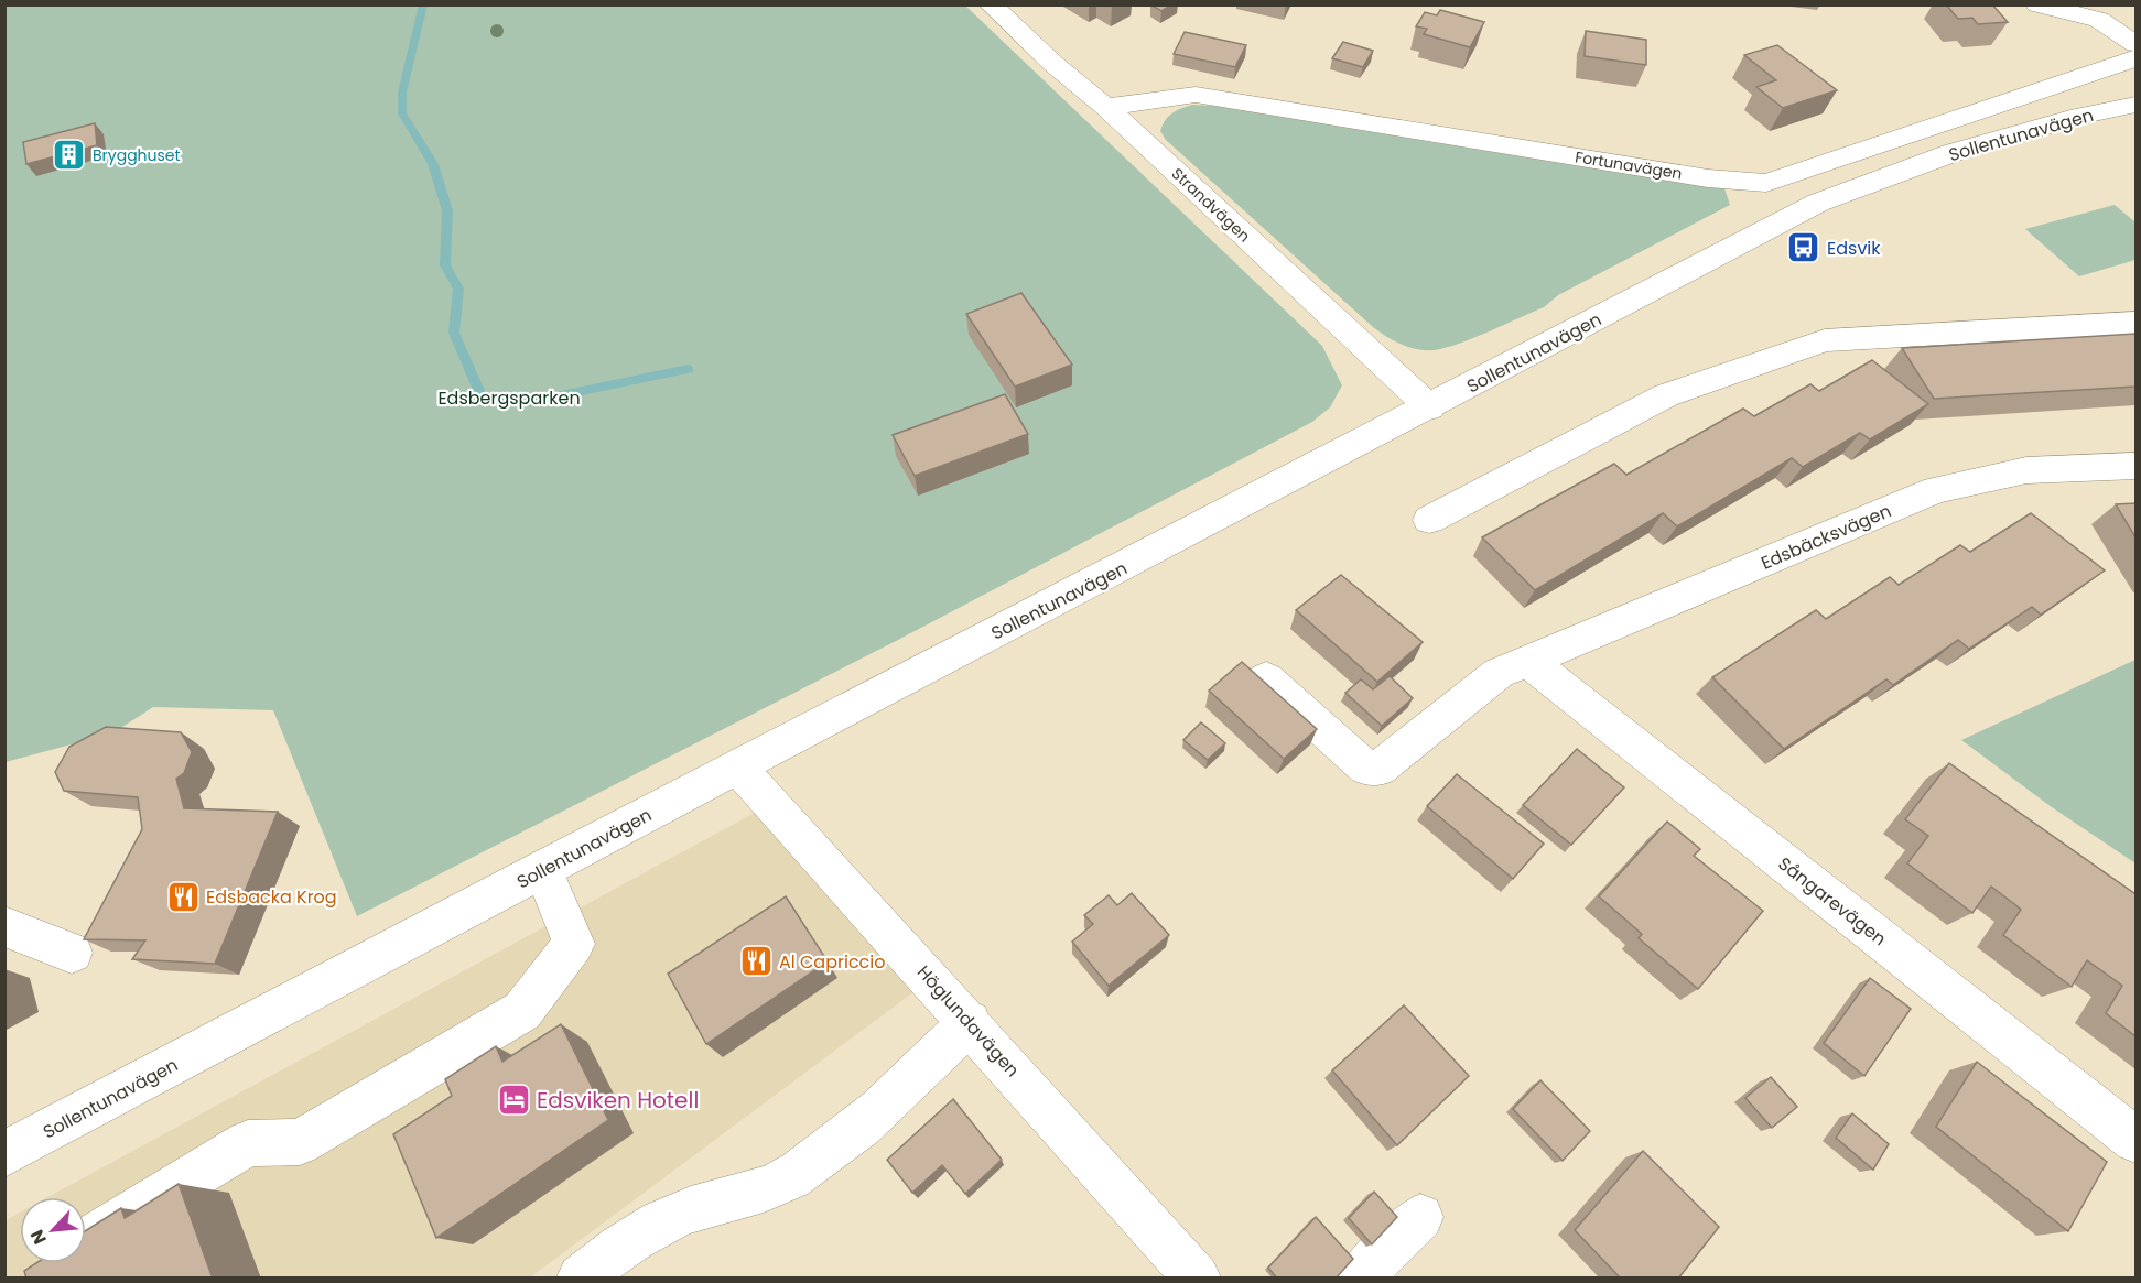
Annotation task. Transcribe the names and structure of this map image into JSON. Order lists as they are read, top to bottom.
{
  "streets": {
    "street": [
      "Sollentunavägen",
      "Fortunavägen",
      "Strandvägen",
      "Edsbäcksvägen",
      "Sångarevägen",
      "Höglundavägen"
    ]
  },
  "crossings": [
    ["Sollentunavägen", "Strandvägen"],
    ["Sollentunavägen", "Höglundavägen"],
    ["Fortunavägen", "Strandvägen"],
    ["Edsbäcksvägen", "Sångarevägen"]
  ],
  "parks": ["Edsbergsparken"],
  "places": {
    "building": ["Brygghuset"],
    "bus stop": ["Edsvik"],
    "restaurant": ["Edsbacka Krog", "Al Capriccio"],
    "hotel": ["Edsviken Hotell"]
  },
  "north": "bottom left"
}
